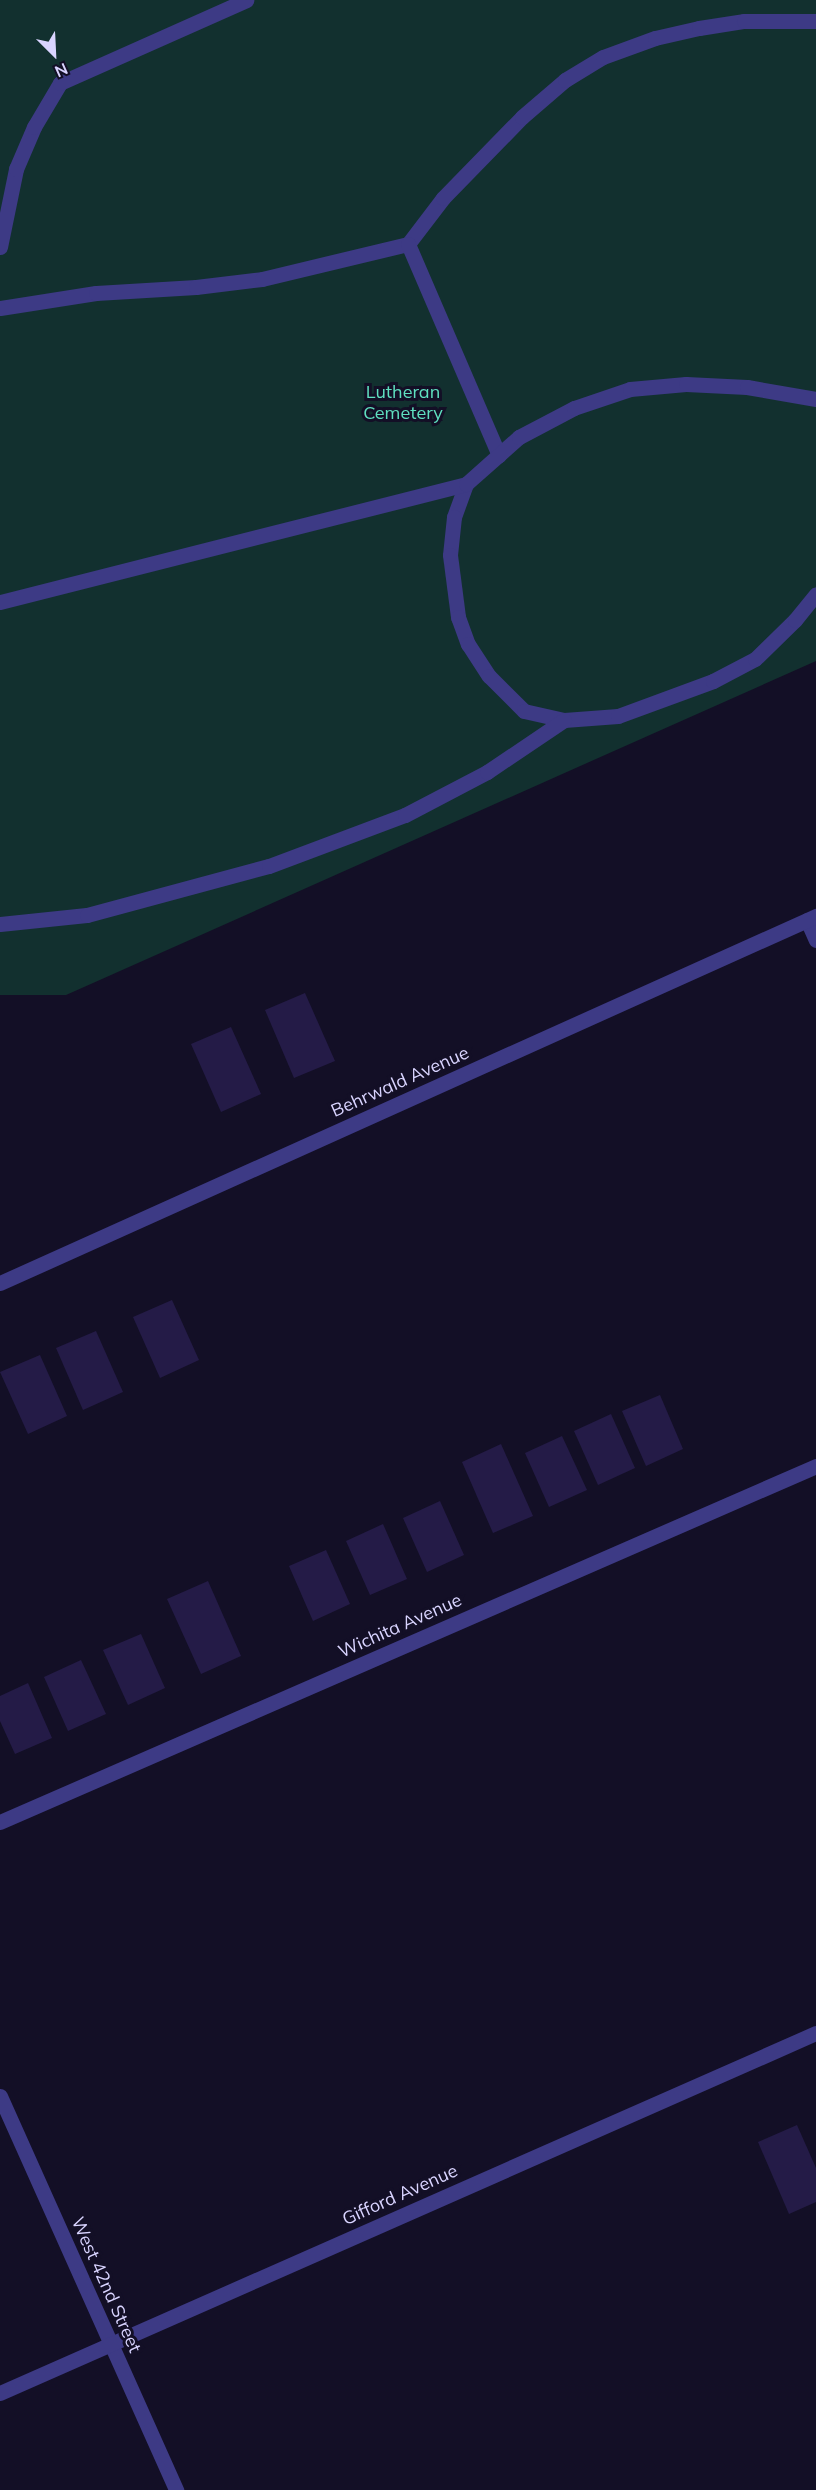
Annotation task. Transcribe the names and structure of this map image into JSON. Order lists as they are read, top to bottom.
{
  "streets": {
    "street": [
      "Behrwald Avenue",
      "Wichita Avenue",
      "Gifford Avenue",
      "West 42nd Street"
    ]
  },
  "crossings": [
    ["Gifford Avenue", "West 42nd Street"]
  ],
  "parks": ["Lutheran Cemetery"],
  "north": "bottom right"
}
